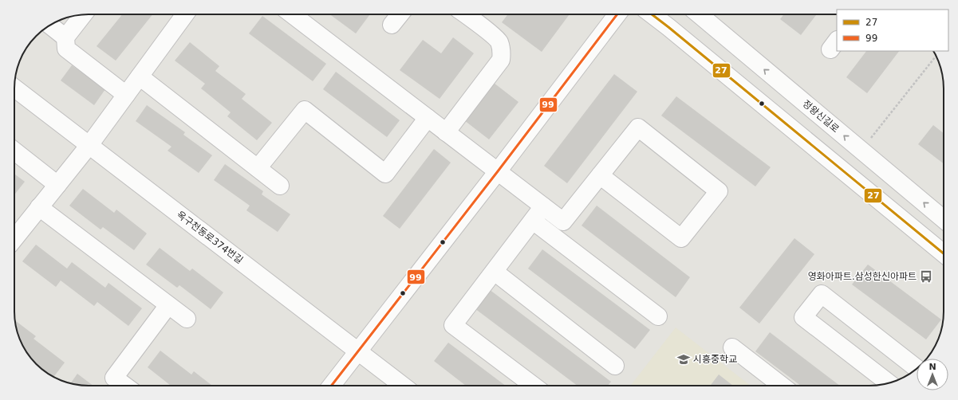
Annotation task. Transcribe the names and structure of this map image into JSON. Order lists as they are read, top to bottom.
{
  "streets": {
    "street": ["정왕신길로", "옥구천동로374번길"]
  },
  "places": {
    "bus stop": ["영화아파트.삼성한신아파트"],
    "school or university": ["시흥중학교"]
  },
  "lines": ["transit line 27", "transit line 99"],
  "legend": ["27", "99"],
  "north": "top"
}
